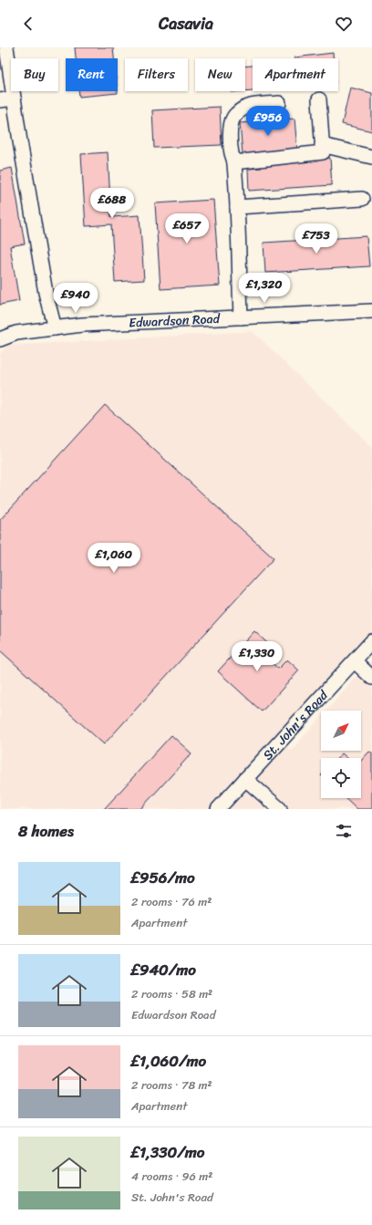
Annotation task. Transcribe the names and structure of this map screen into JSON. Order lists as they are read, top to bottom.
{
  "streets": {
    "street": ["Edwardson Road", "St. John's Road"]
  },
  "north": "top right",
  "page": {
    "header": "Casavia",
    "chip": [
      "Buy",
      "Rent",
      "Filters",
      "New",
      "Apartment"
    ],
    "price": [
      "£956",
      "£688",
      "£657",
      "£753",
      "£1,320",
      "£940",
      "£1,060",
      "£1,330"
    ],
    "heading": "8 homes",
    "list": [
      {
        "name": "£956/mo",
        "note": "2 rooms · 76 m² · Apartment"
      },
      {
        "name": "£940/mo",
        "note": "2 rooms · 58 m² · Edwardson Road"
      },
      {
        "name": "£1,060/mo",
        "note": "2 rooms · 78 m² · Apartment"
      },
      {
        "name": "£1,330/mo",
        "note": "4 rooms · 96 m² · St. John's Road"
      }
    ]
  }
}
